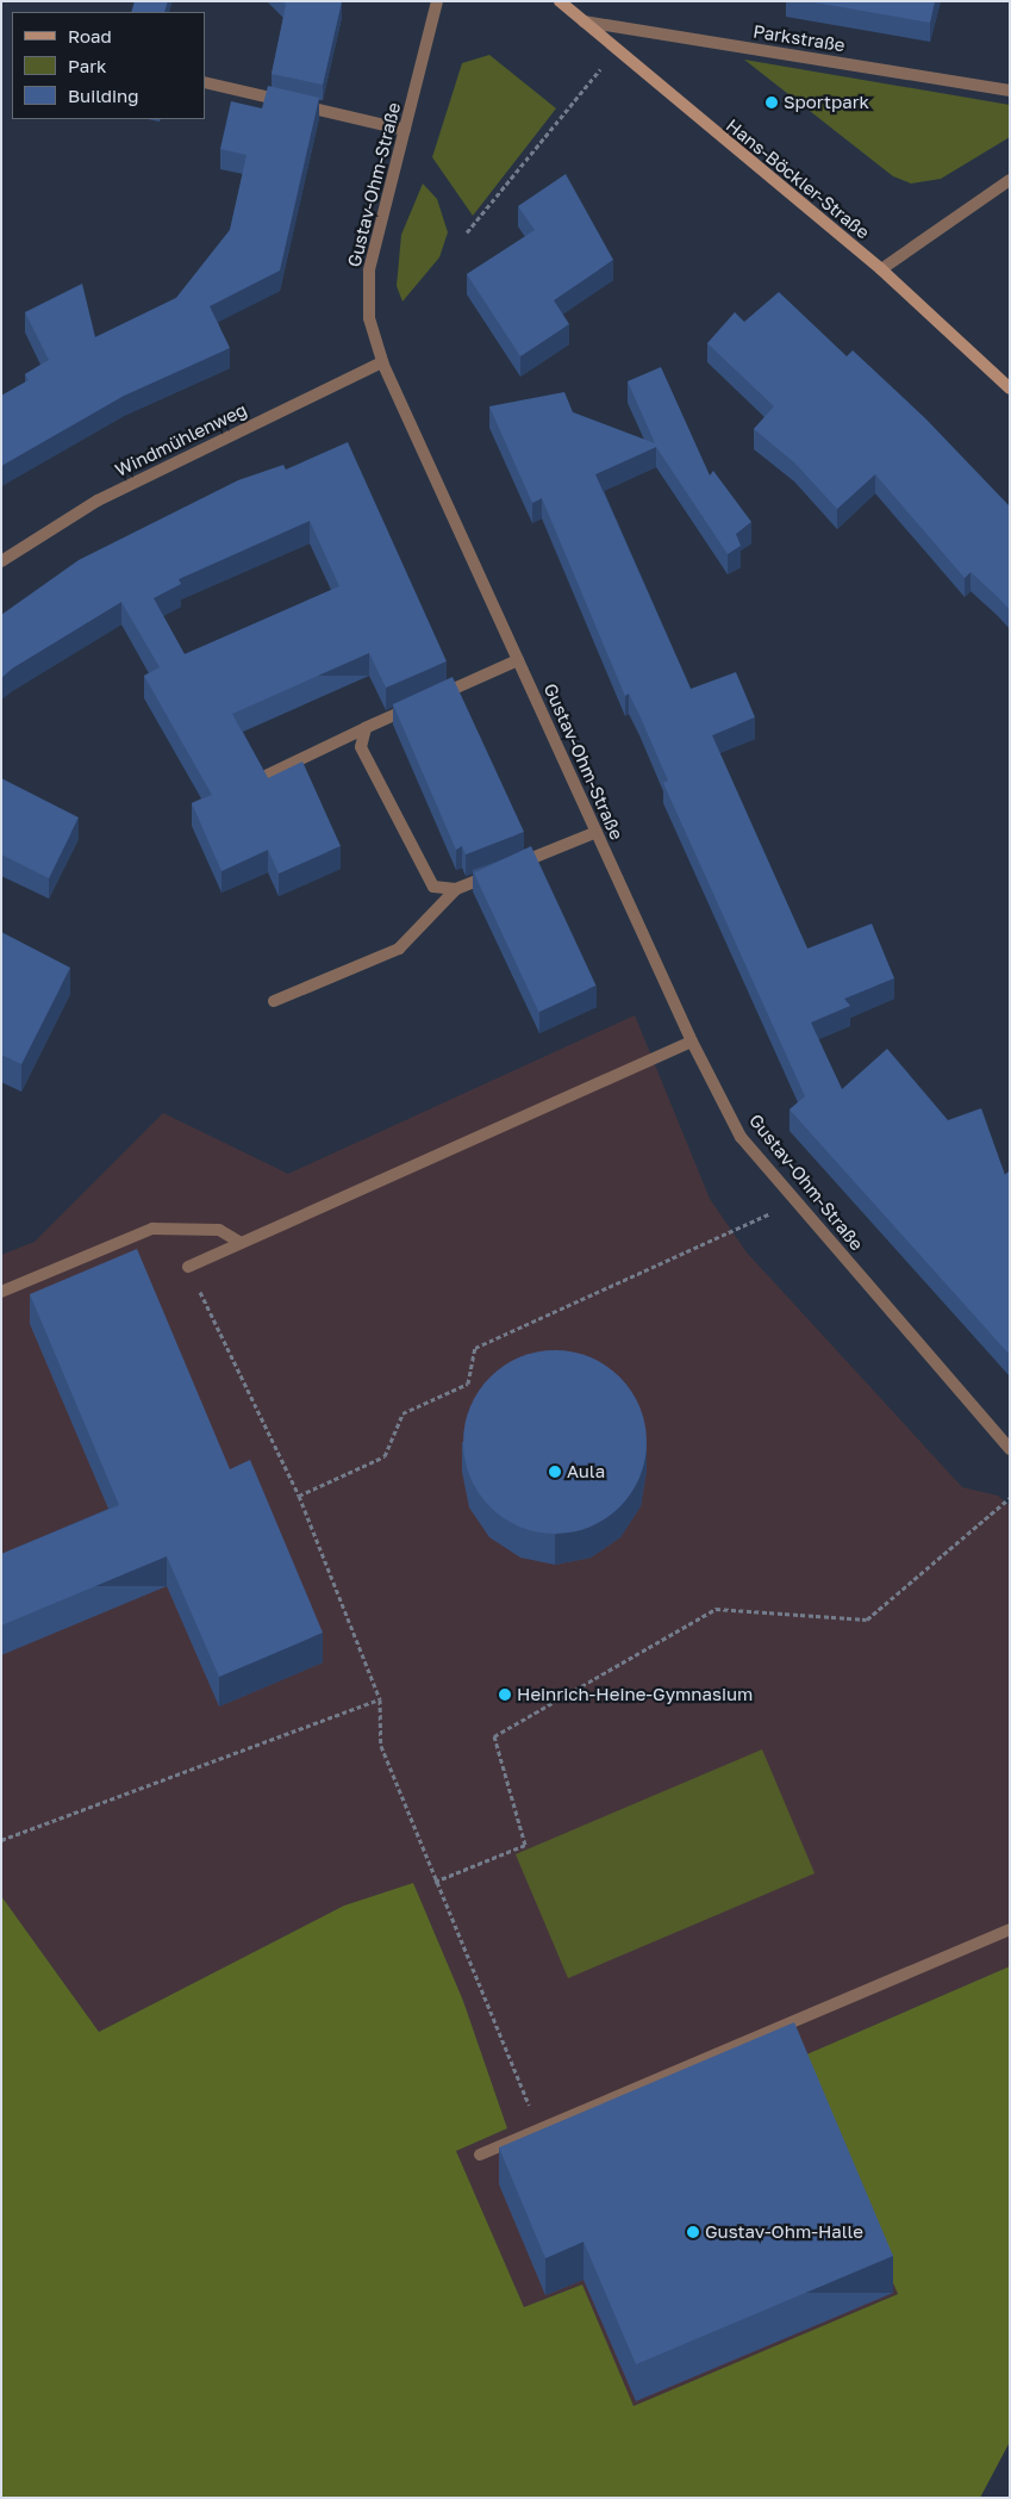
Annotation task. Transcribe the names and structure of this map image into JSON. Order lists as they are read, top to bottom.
{
  "streets": {
    "main road": ["Hans-Böckler-Straße"],
    "street": ["Parkstraße", "Gustav-Ohm-Straße", "Windmühlenweg"]
  },
  "crossings": [
    ["Parkstraße", "Hans-Böckler-Straße"],
    ["Gustav-Ohm-Straße", "Windmühlenweg"]
  ],
  "places": [
    "Sportpark",
    "Aula",
    "Heinrich-Heine-Gymnasium",
    "Gustav-Ohm-Halle"
  ],
  "legend": ["Road", "Park", "Building"]
}
